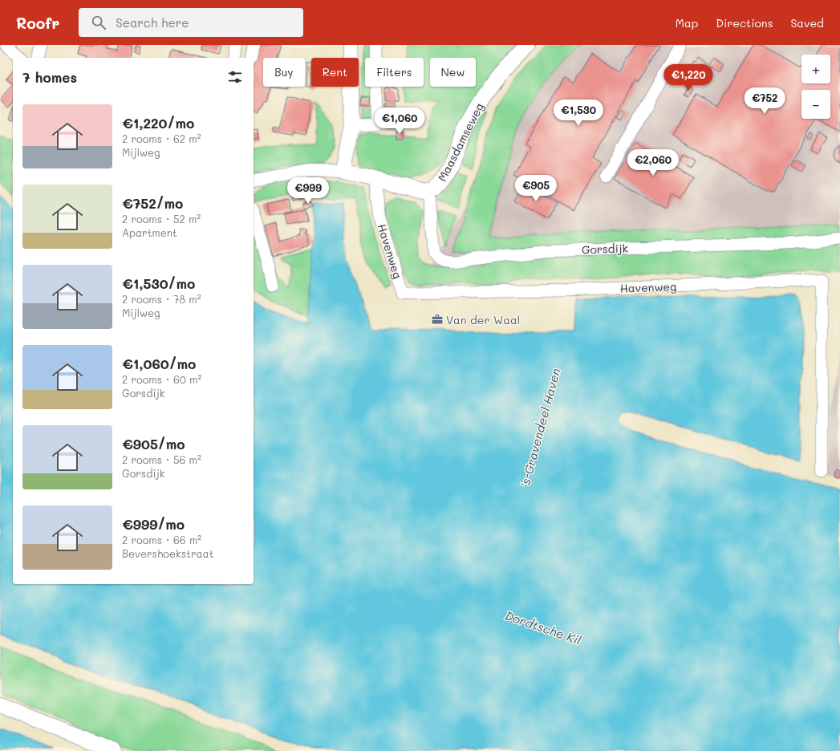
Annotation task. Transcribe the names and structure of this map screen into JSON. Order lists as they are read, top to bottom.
{
  "streets": {
    "street": ["Maasdamseweg", "Gorsdijk", "Havenweg"]
  },
  "crossings": [
    ["Maasdamseweg", "Gorsdijk"]
  ],
  "water": ["'s-Gravendeel Haven", "Dordtsche Kil"],
  "places": {
    "office": ["Van der Waal"]
  },
  "page": {
    "header": "Roofr",
    "search": "Search here",
    "nav": ["Map", "Directions", "Saved"],
    "map_buttons": ["+", "−"],
    "chip": [
      "Buy",
      "Rent",
      "Filters",
      "New"
    ],
    "heading": "7 homes",
    "price": [
      "€1,220",
      "€752",
      "€1,530",
      "€1,060",
      "€2,060",
      "€905",
      "€999"
    ],
    "list": [
      {
        "name": "€1,220/mo",
        "note": "2 rooms · 62 m² · Mijlweg"
      },
      {
        "name": "€752/mo",
        "note": "2 rooms · 52 m² · Apartment"
      },
      {
        "name": "€1,530/mo",
        "note": "2 rooms · 78 m² · Mijlweg"
      },
      {
        "name": "€1,060/mo",
        "note": "2 rooms · 60 m² · Gorsdijk"
      },
      {
        "name": "€905/mo",
        "note": "2 rooms · 56 m² · Gorsdijk"
      },
      {
        "name": "€999/mo",
        "note": "2 rooms · 66 m² · Bevershoekstraat"
      }
    ]
  }
}
